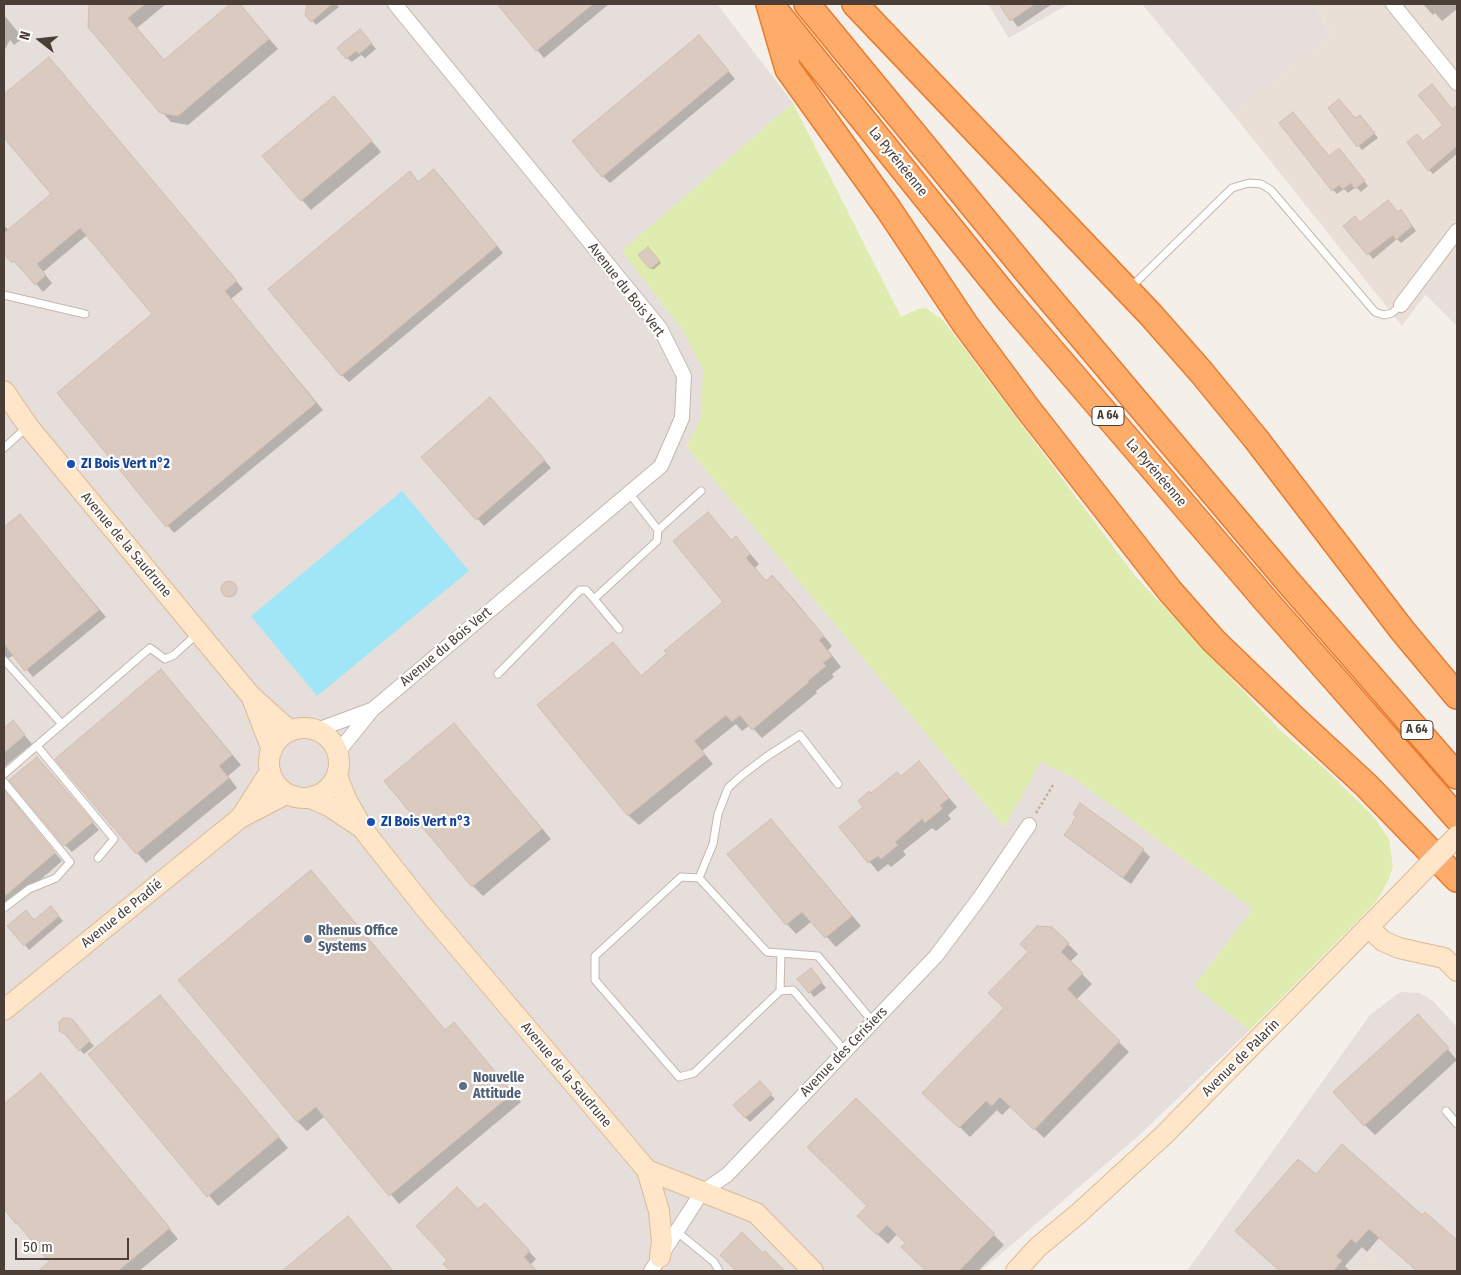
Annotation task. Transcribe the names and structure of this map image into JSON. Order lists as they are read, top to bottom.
{
  "streets": {
    "highway": ["La Pyrénéenne", "A 64"],
    "street": [
      "Avenue du Bois Vert",
      "Avenue de la Saudrune",
      "Avenue de Pradié",
      "Avenue des Cerisiers",
      "Avenue de Palarin"
    ]
  },
  "crossings": [
    ["Avenue du Bois Vert", "Avenue de la Saudrune"],
    ["Avenue du Bois Vert", "Avenue de Pradié"],
    ["Avenue de la Saudrune", "Avenue de Pradié"],
    ["Avenue de la Saudrune", "Avenue des Cerisiers"]
  ],
  "places": [
    "ZI Bois Vert n°2",
    "ZI Bois Vert n°3",
    "Rhenus Office Systems",
    "Nouvelle Attitude"
  ],
  "scale_bar": "50 m",
  "north": "left"
}
